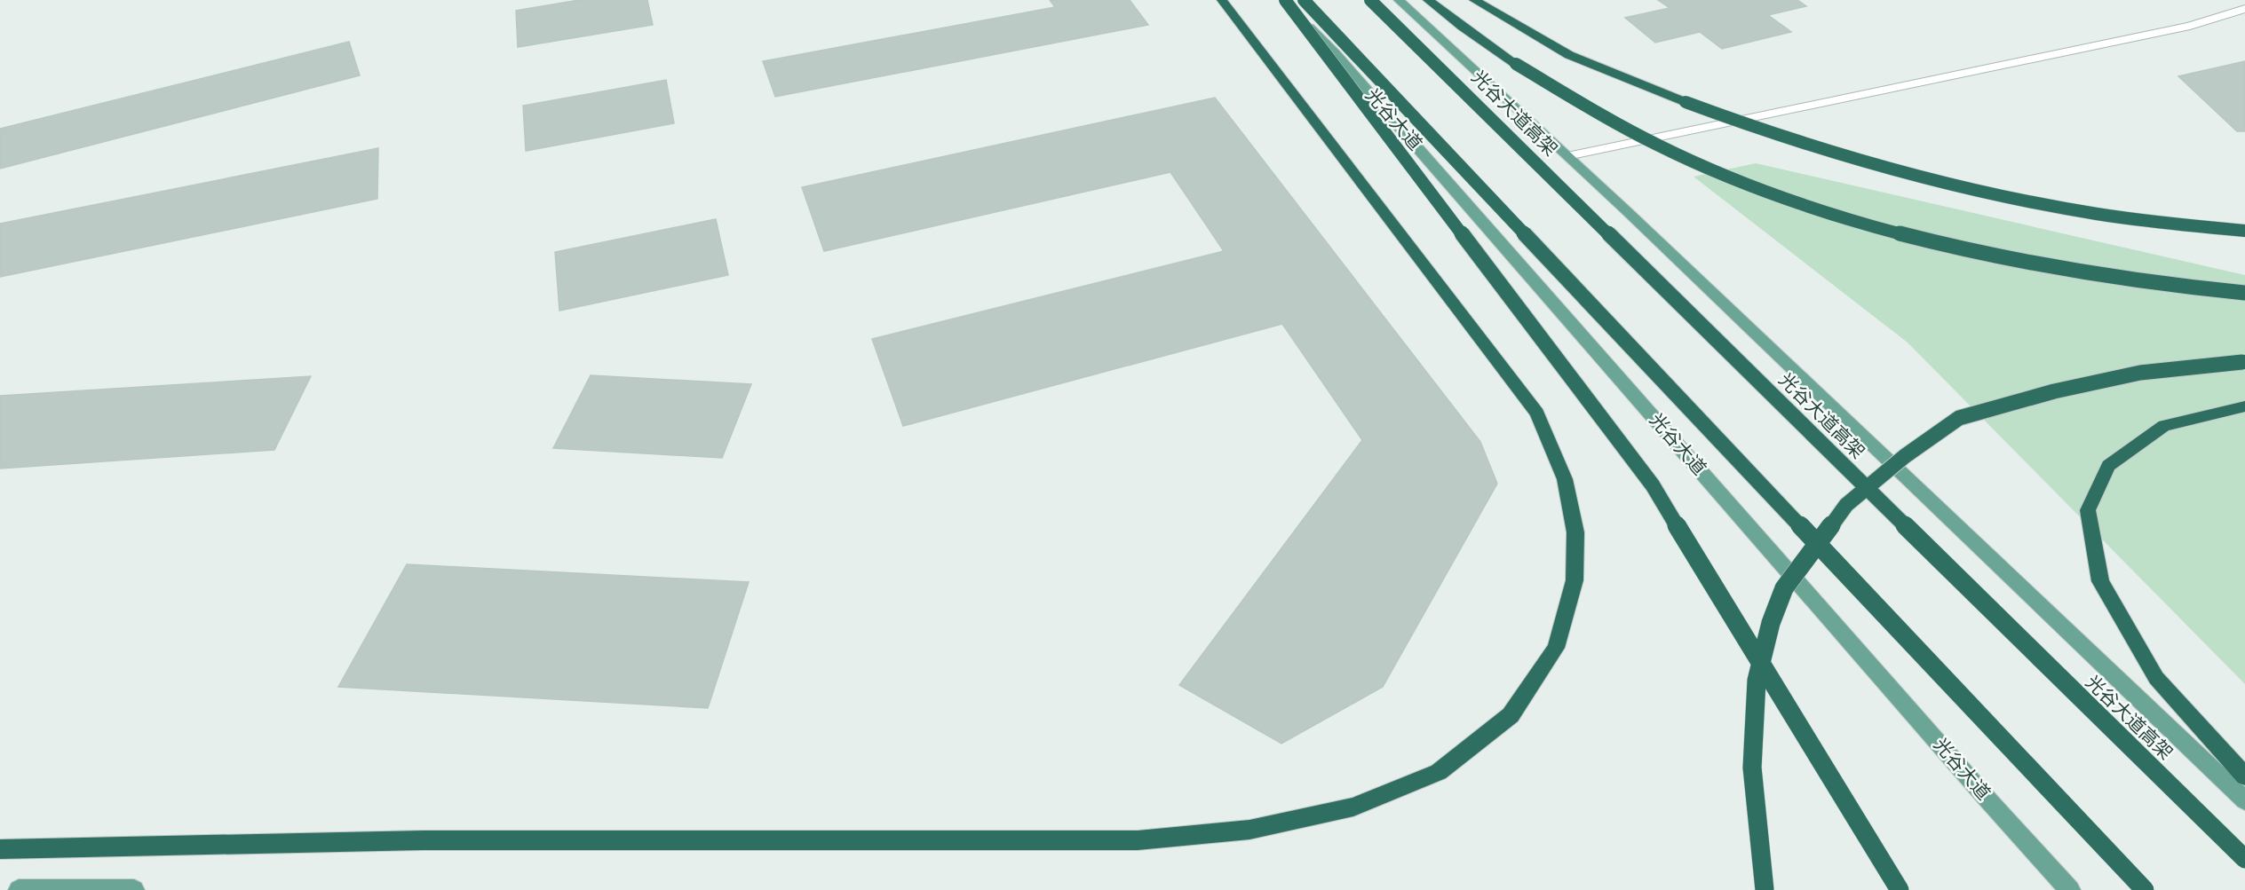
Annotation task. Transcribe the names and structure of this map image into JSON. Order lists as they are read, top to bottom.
{
  "streets": {
    "highway": ["光谷大道高架"],
    "main road": ["光谷大道"]
  }
}
